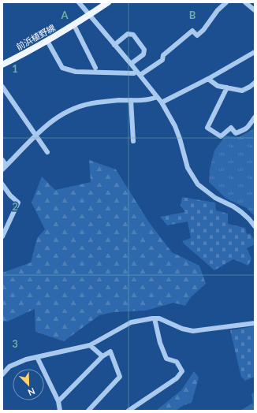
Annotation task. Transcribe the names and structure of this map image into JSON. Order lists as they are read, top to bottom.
{
  "streets": {
    "main road": ["前浜植野線"]
  },
  "north": "bottom right",
  "grid": {
    "columns": ["A", "B"],
    "rows": ["1", "2", "3"]
  }
}
